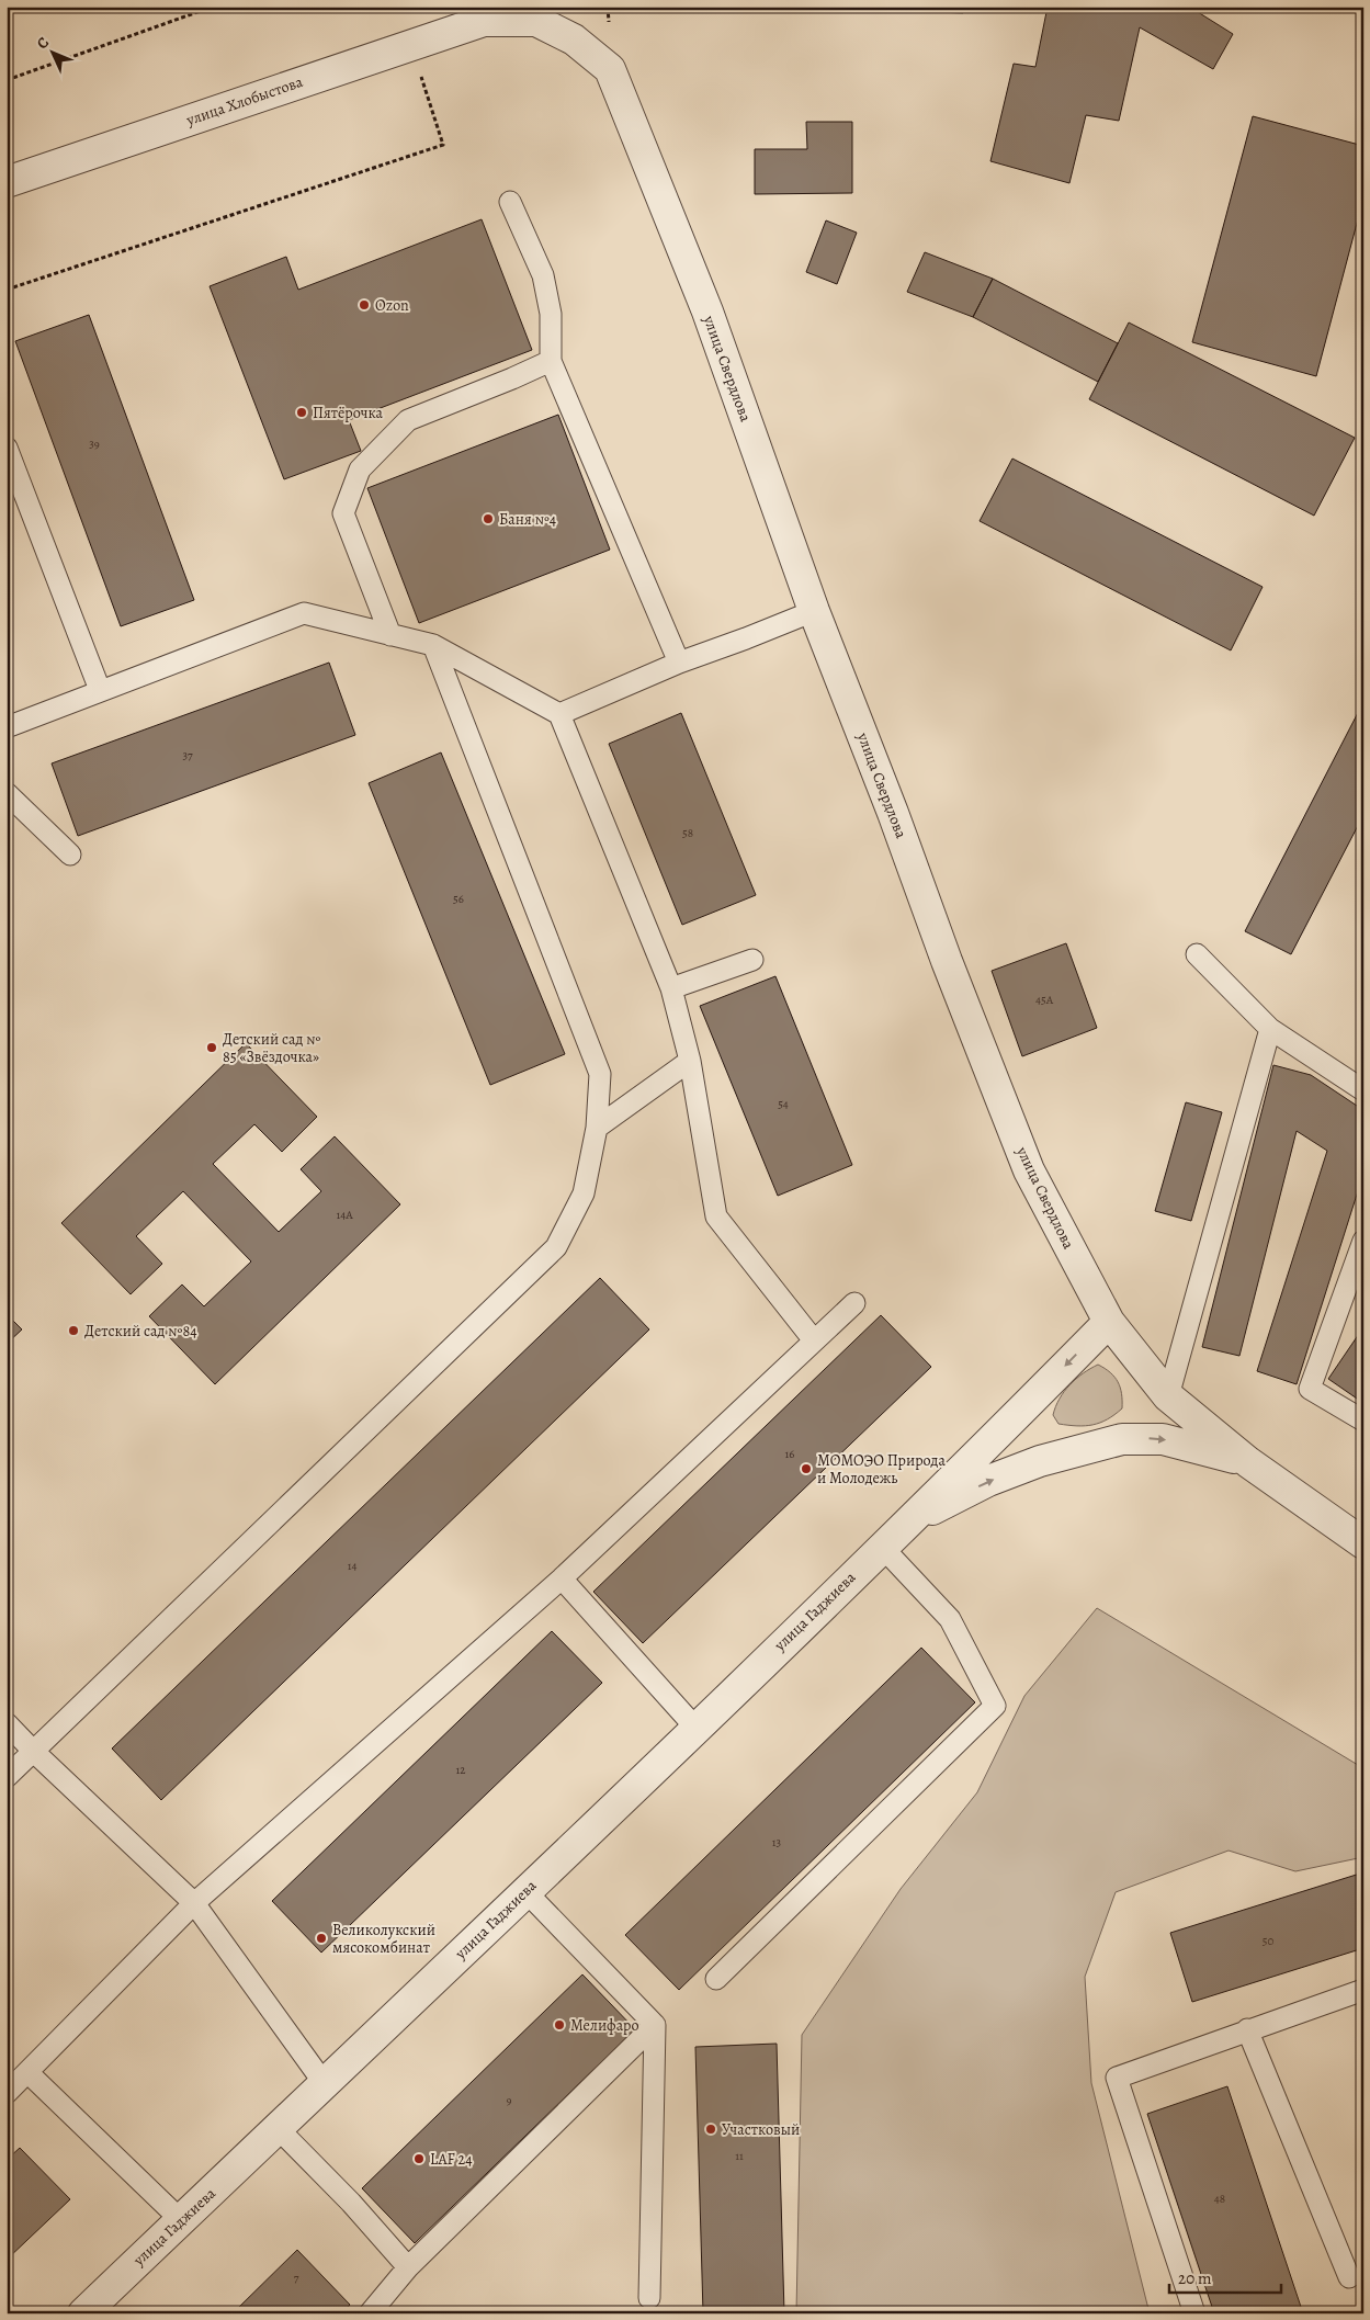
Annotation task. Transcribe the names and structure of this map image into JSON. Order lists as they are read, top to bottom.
{
  "streets": {
    "street": ["улица Хлобыстова", "улица Свердлова", "улица Гаджиева"]
  },
  "crossings": [
    ["улица Хлобыстова", "улица Свердлова"],
    ["улица Свердлова", "улица Гаджиева"]
  ],
  "places": [
    "Ozon",
    "Пятёрочка",
    "Баня №4",
    "Детский сад № 85 «Звёздочка»",
    "Детский сад №84",
    "МОМОЭО Природа и Молодежь",
    "Великолукский мясокомбинат",
    "Мелифаро",
    "Участковый",
    "LAF 24"
  ],
  "house_numbers": [
    "39",
    "37",
    "58",
    "56",
    "45А",
    "54",
    "14А",
    "16",
    "14",
    "12",
    "13",
    "50",
    "9",
    "11",
    "48",
    "7"
  ],
  "scale_bar": "20 m",
  "north": "top left"
}
